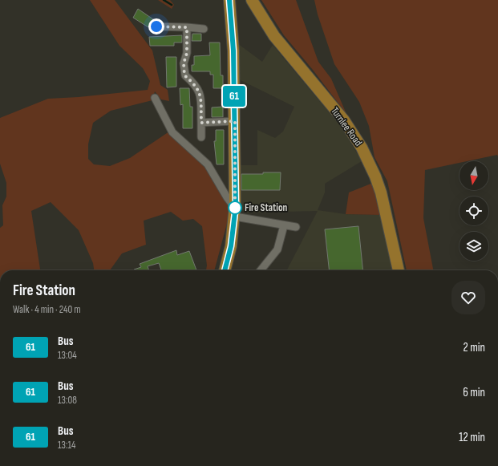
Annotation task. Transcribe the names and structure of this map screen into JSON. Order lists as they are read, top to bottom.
{
  "streets": {
    "main road": ["Turnlee Road"]
  },
  "places": ["Fire Station"],
  "lines": ["bus line 61"],
  "north": "bottom",
  "page": {
    "on_map": "61",
    "heading": ["Fire Station", "Walk · 4 min · 240 m"],
    "list": [
      {
        "mark": "61",
        "name": "Bus",
        "note": "13:04",
        "value": "2 min"
      },
      {
        "mark": "61",
        "name": "Bus",
        "note": "13:08",
        "value": "6 min"
      },
      {
        "mark": "61",
        "name": "Bus",
        "note": "13:14",
        "value": "12 min"
      }
    ]
  }
}
